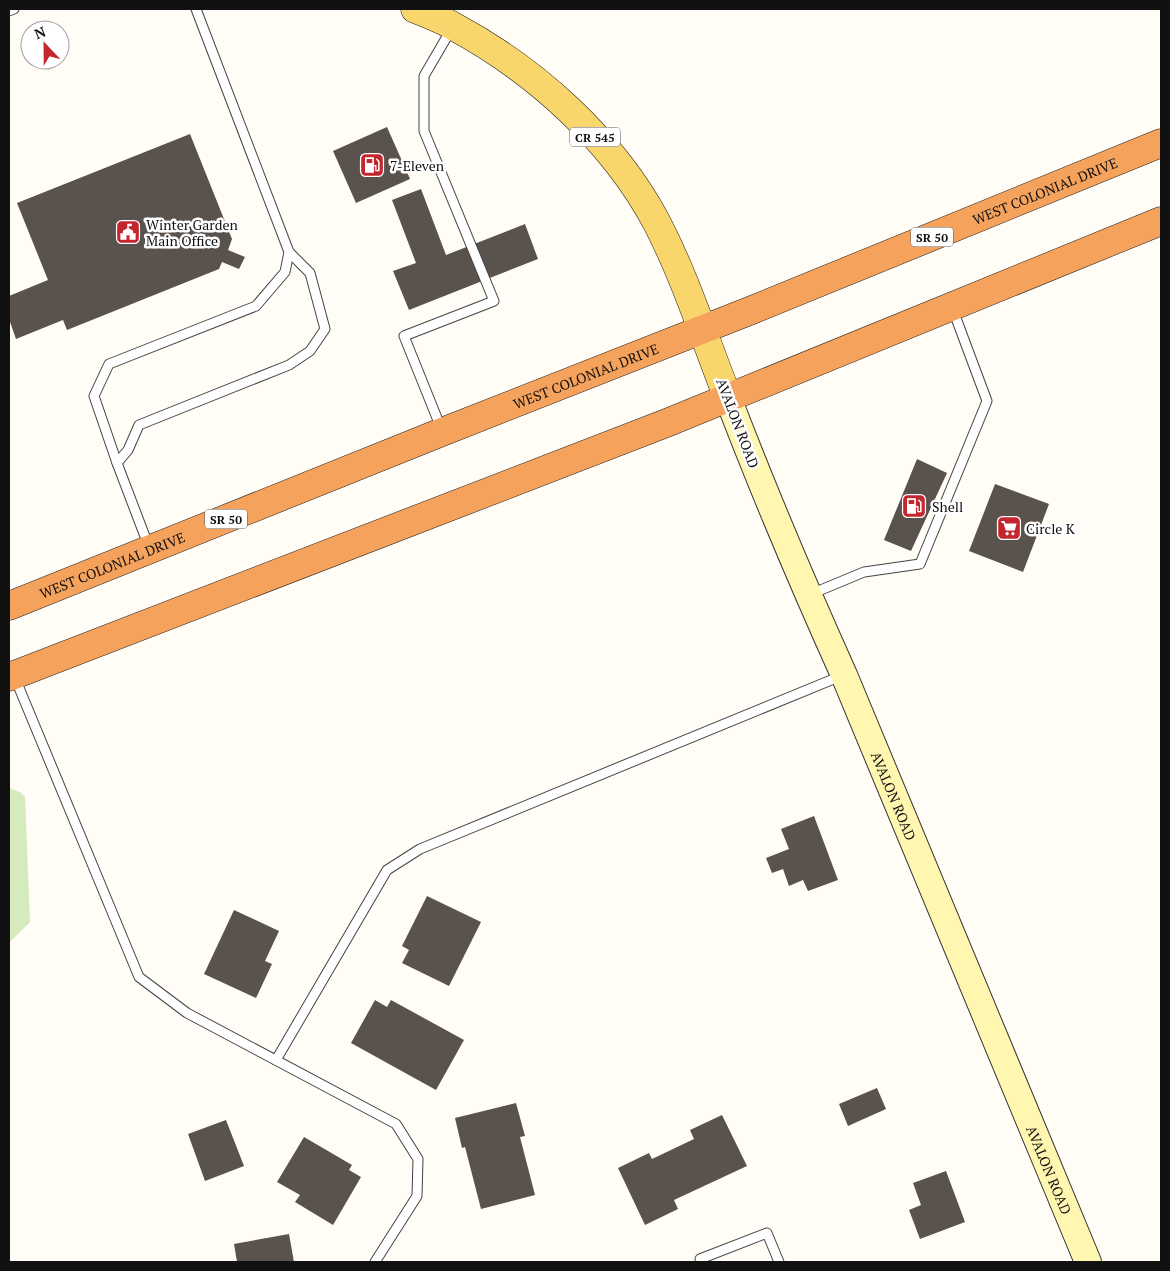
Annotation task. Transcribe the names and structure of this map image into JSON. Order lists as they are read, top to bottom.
{
  "streets": {
    "highway": ["WEST COLONIAL DRIVE", "SR 50"],
    "main road": ["CR 545", "AVALON ROAD"]
  },
  "crossings": [
    ["CR 545", "WEST COLONIAL DRIVE"],
    ["CR 545", "AVALON ROAD"],
    ["WEST COLONIAL DRIVE", "AVALON ROAD"]
  ],
  "places": {
    "fuel station": ["7-Eleven", "Shell"],
    "public building": ["Winter Garden Main Office"],
    "supermarket": ["Circle K"]
  },
  "north": "top"
}
